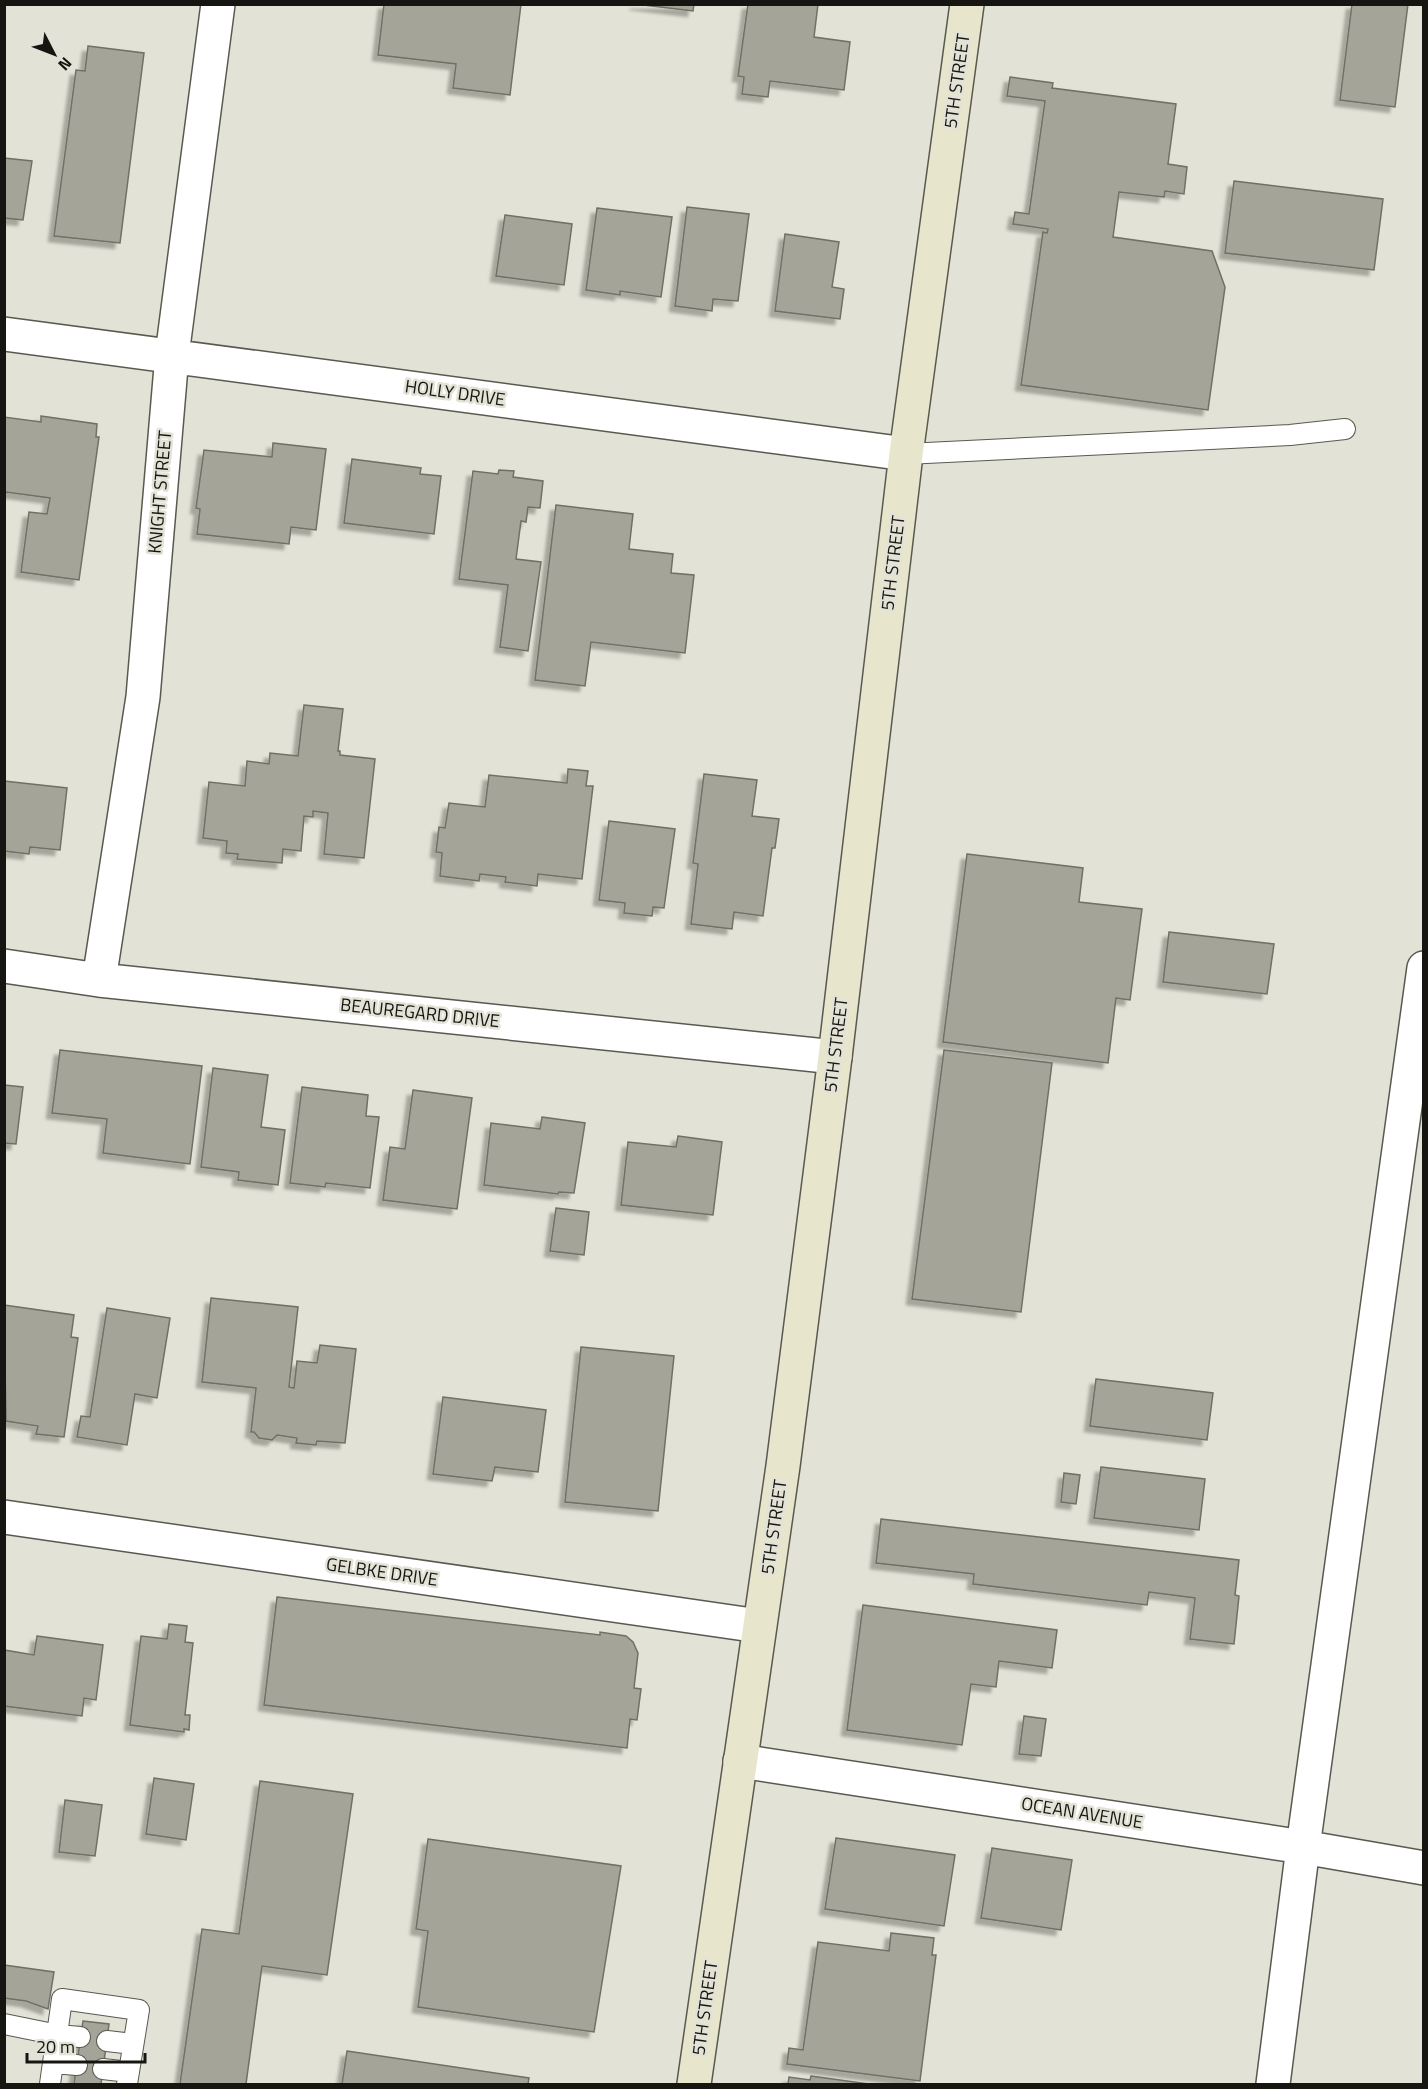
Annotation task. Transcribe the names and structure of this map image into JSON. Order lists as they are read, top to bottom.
{
  "streets": {
    "main road": ["5TH STREET"],
    "street": [
      "HOLLY DRIVE",
      "KNIGHT STREET",
      "BEAUREGARD DRIVE",
      "GELBKE DRIVE",
      "OCEAN AVENUE"
    ]
  },
  "crossings": [
    ["5TH STREET", "HOLLY DRIVE"],
    ["5TH STREET", "BEAUREGARD DRIVE"],
    ["5TH STREET", "GELBKE DRIVE"],
    ["5TH STREET", "OCEAN AVENUE"],
    ["HOLLY DRIVE", "KNIGHT STREET"],
    ["KNIGHT STREET", "BEAUREGARD DRIVE"]
  ],
  "scale_bar": "20 m",
  "north": "bottom right"
}
